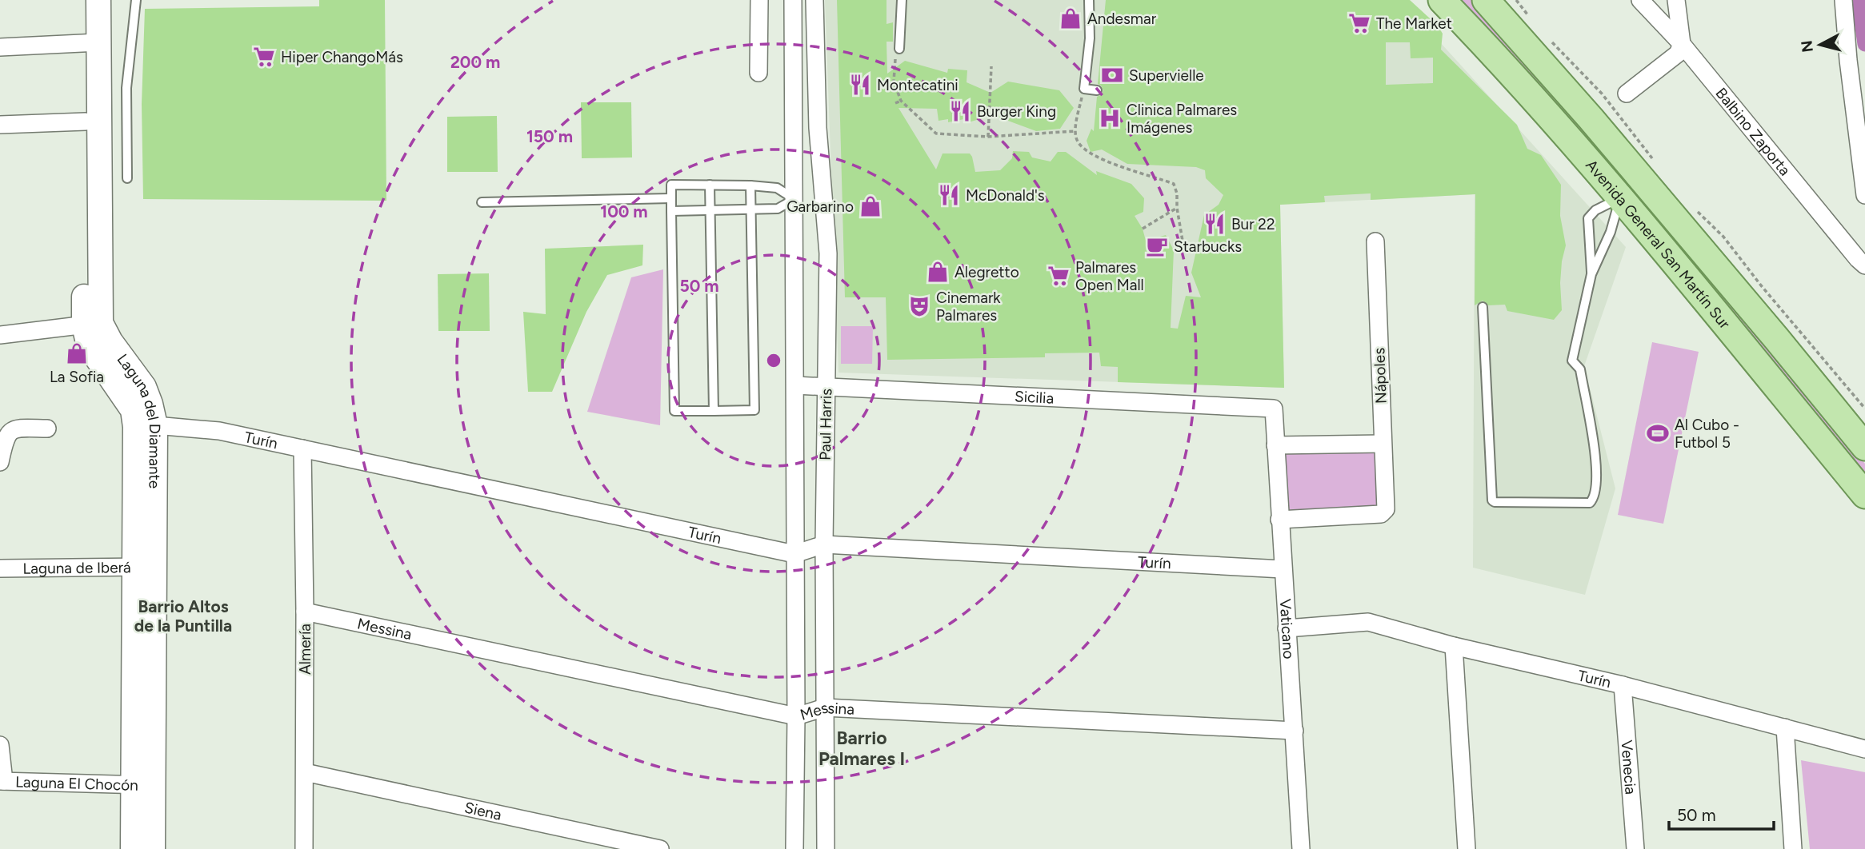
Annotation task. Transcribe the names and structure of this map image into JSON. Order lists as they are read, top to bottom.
{
  "streets": {
    "main road": ["Avenida General San Martín Sur"],
    "street": [
      "Balbino Zaporta",
      "Nápoles",
      "Sicilia",
      "Laguna del Diamante",
      "Paul Harris",
      "Turín",
      "Laguna de Iberá",
      "Messina",
      "Vaticano",
      "Almería",
      "Venecia",
      "Laguna El Chocón",
      "Siena"
    ]
  },
  "crossings": [
    ["Nápoles", "Vaticano"],
    ["Sicilia", "Paul Harris"],
    ["Sicilia", "Vaticano"],
    ["Laguna del Diamante", "Turín"],
    ["Laguna del Diamante", "Laguna de Iberá"],
    ["Laguna del Diamante", "Laguna El Chocón"],
    ["Paul Harris", "Turín"],
    ["Paul Harris", "Messina"],
    ["Turín", "Vaticano"],
    ["Turín", "Almería"],
    ["Turín", "Venecia"],
    ["Messina", "Vaticano"],
    ["Messina", "Almería"],
    ["Almería", "Siena"]
  ],
  "districts": ["Barrio Altos de la Puntilla", "Barrio Palmares I"],
  "places": {
    "shop": [
      "Andesmar",
      "Garbarino",
      "Alegretto",
      "La Sofia"
    ],
    "supermarket": ["The Market", "Hiper ChangoMás", "Palmares Open Mall"],
    "bank": ["Supervielle"],
    "restaurant": [
      "Montecatini",
      "Burger King",
      "McDonald's",
      "Bur 22"
    ],
    "hospital": ["Clinica Palmares Imágenes"],
    "cafe": ["Starbucks"],
    "theatre": ["Cinemark Palmares"],
    "sports": ["Al Cubo - Futbol 5"]
  },
  "scale_bar": "50 m",
  "north": "left",
  "rings": [
    "200 m",
    "150 m",
    "100 m",
    "50 m"
  ]
}
